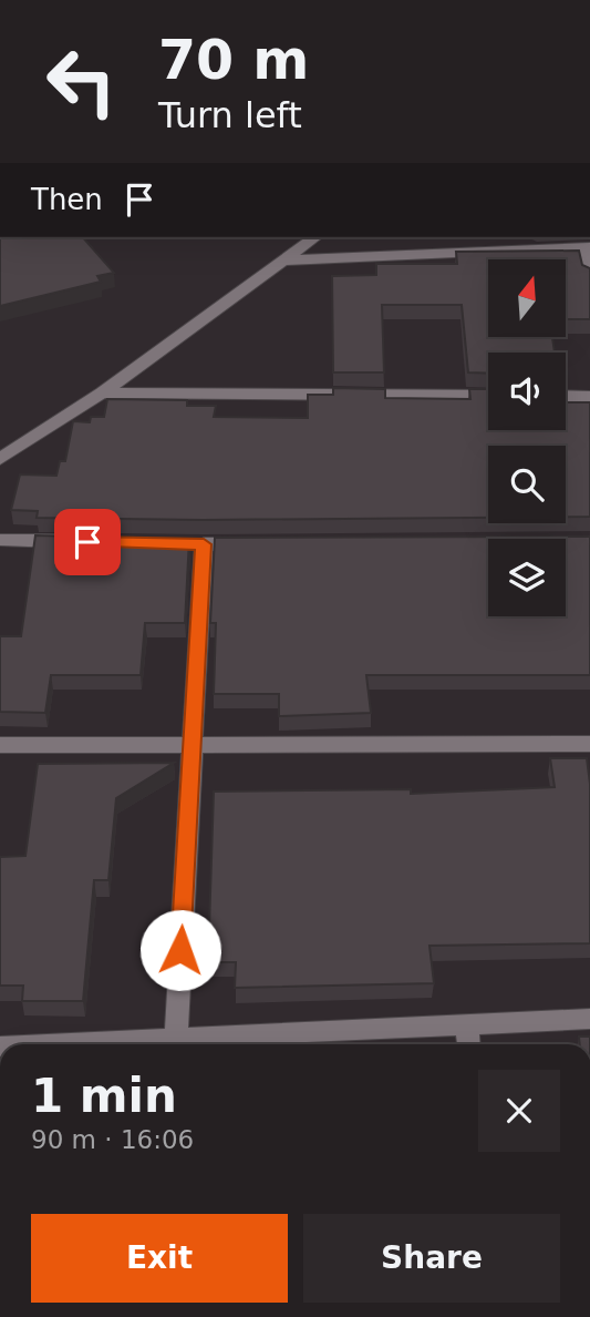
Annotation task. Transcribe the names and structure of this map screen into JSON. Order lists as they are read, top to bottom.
{
  "north": "top",
  "page": {
    "turn": ["70 m", "Turn left"],
    "then": "Then",
    "heading": ["1 min", "90 m · 16:06"],
    "buttons": ["Exit", "Share"]
  }
}
